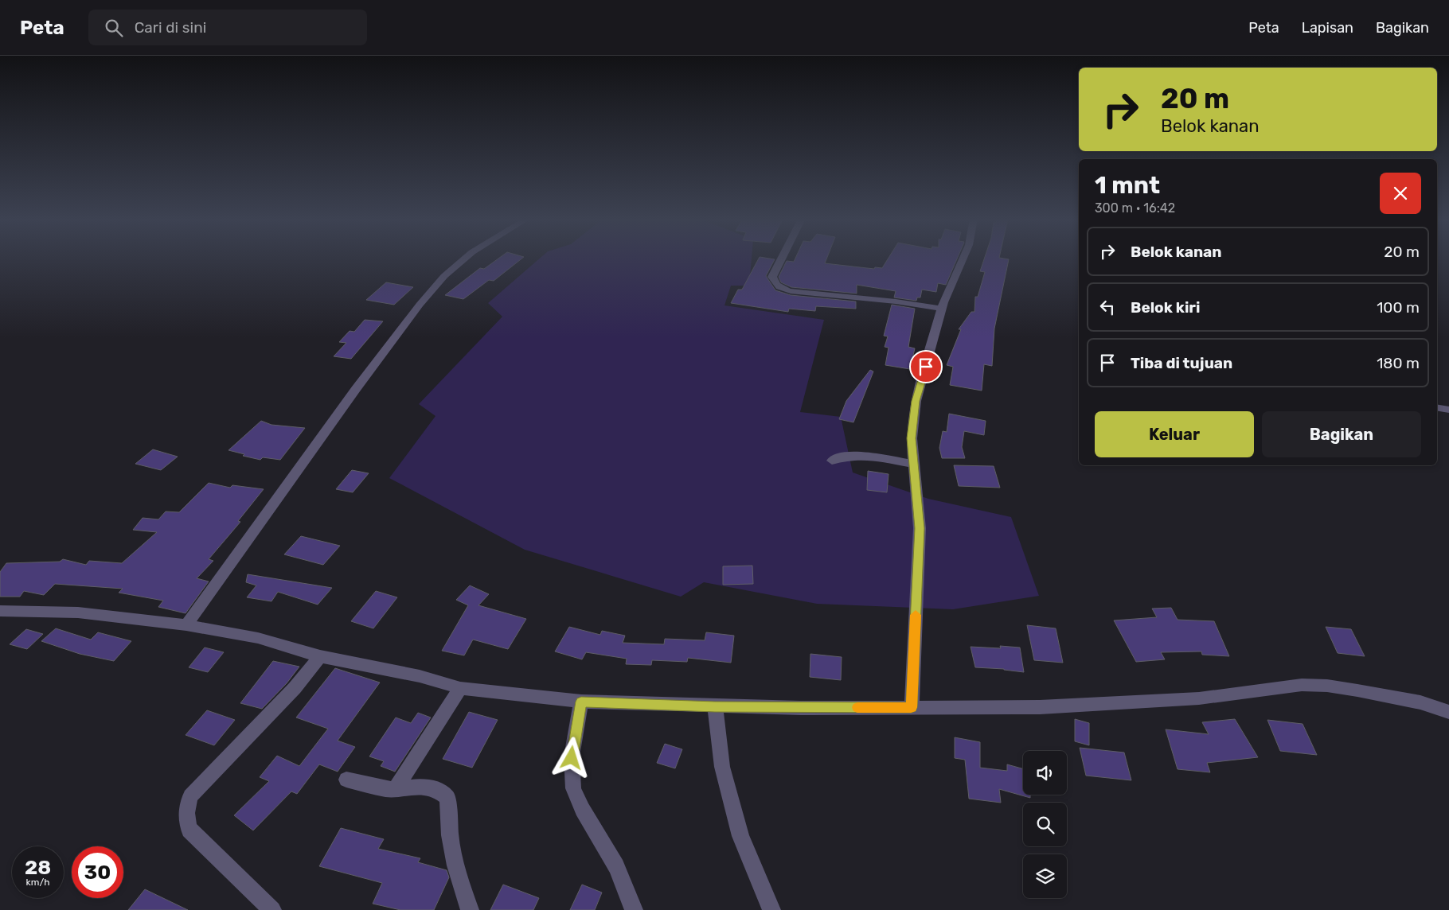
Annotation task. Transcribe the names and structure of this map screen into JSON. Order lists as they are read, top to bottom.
{
  "page": {
    "header": "Peta",
    "search": "Cari di sini",
    "nav": ["Peta", "Lapisan", "Bagikan"],
    "turn": ["20 m", "Belok kanan"],
    "heading": ["1 mnt", "300 m · 16:42"],
    "list": [
      {
        "name": "Belok kanan",
        "value": "20 m"
      },
      {
        "name": "Belok kiri",
        "value": "100 m"
      },
      {
        "name": "Tiba di tujuan",
        "value": "180 m"
      }
    ],
    "buttons": ["Keluar", "Bagikan"],
    "speed": "28 km/h",
    "limit": "30"
  }
}
